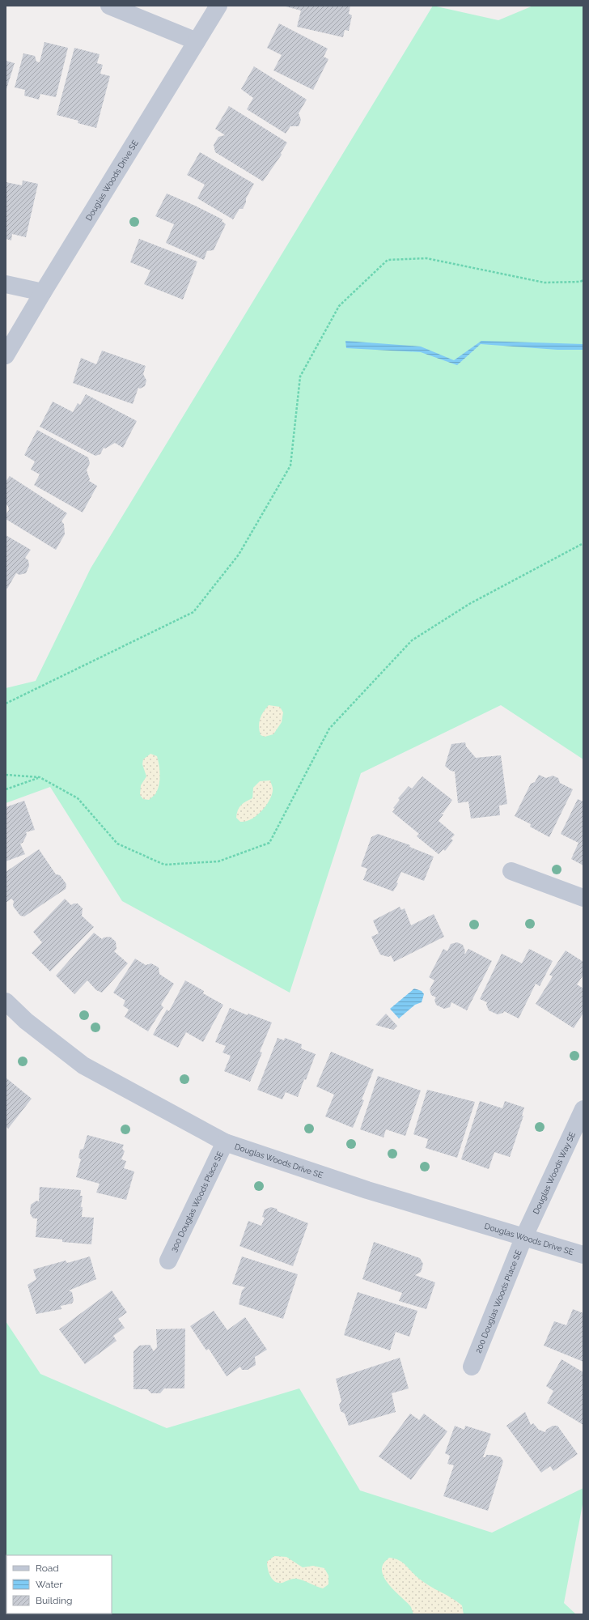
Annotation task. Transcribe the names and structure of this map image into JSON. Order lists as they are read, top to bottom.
{
  "streets": {
    "street": [
      "Douglas Woods Drive SE",
      "Douglas Woods Way SE",
      "300 Douglas Woods Place SE",
      "200 Douglas Woods Place SE"
    ]
  },
  "crossings": [
    ["Douglas Woods Drive SE", "Douglas Woods Way SE"],
    ["Douglas Woods Drive SE", "300 Douglas Woods Place SE"],
    ["Douglas Woods Drive SE", "200 Douglas Woods Place SE"],
    ["Douglas Woods Way SE", "200 Douglas Woods Place SE"]
  ],
  "legend": ["Road", "Water", "Building"]
}
